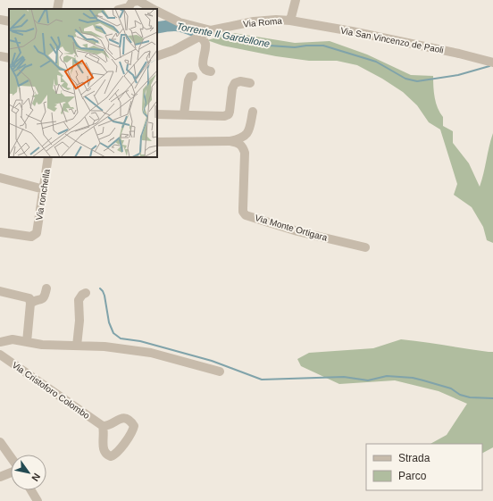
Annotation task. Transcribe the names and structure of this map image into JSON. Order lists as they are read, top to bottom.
{
  "streets": {
    "street": [
      "Via Roma",
      "Via San Vincenzo de Paoli",
      "Via ronchella",
      "Via Monte Ortigara",
      "Via Cristoforo Colombo"
    ]
  },
  "crossings": [
    ["Via Roma", "Via San Vincenzo de Paoli"]
  ],
  "water": ["Torrente Il Gardellone"],
  "legend": ["Strada", "Parco"],
  "north": "bottom right"
}
